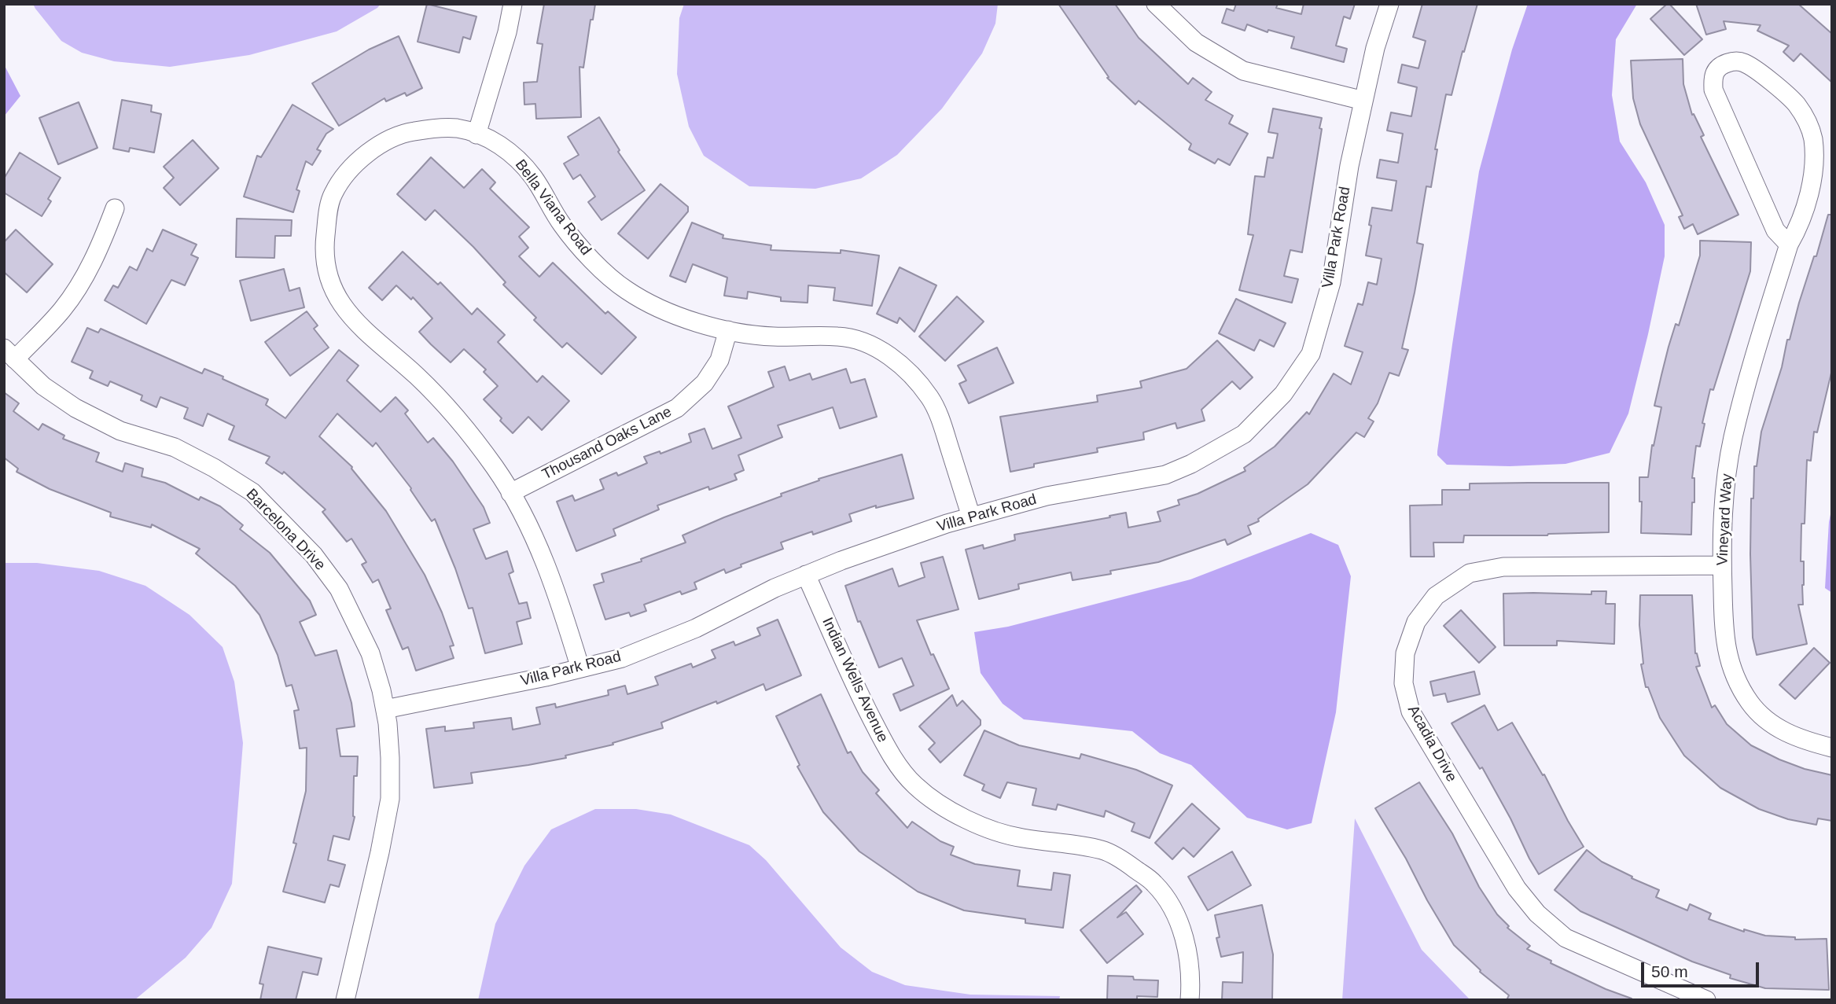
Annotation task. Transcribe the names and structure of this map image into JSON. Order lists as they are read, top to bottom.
{
  "streets": {
    "street": [
      "Bella Viana Road",
      "Villa Park Road",
      "Thousand Oaks Lane",
      "Vineyard Way",
      "Barcelona Drive",
      "Indian Wells Avenue",
      "Acadia Drive"
    ]
  },
  "crossings": [
    ["Bella Viana Road", "Villa Park Road"],
    ["Bella Viana Road", "Thousand Oaks Lane"],
    ["Villa Park Road", "Barcelona Drive"],
    ["Villa Park Road", "Indian Wells Avenue"],
    ["Vineyard Way", "Acadia Drive"]
  ],
  "scale_bar": "50 m"
}
